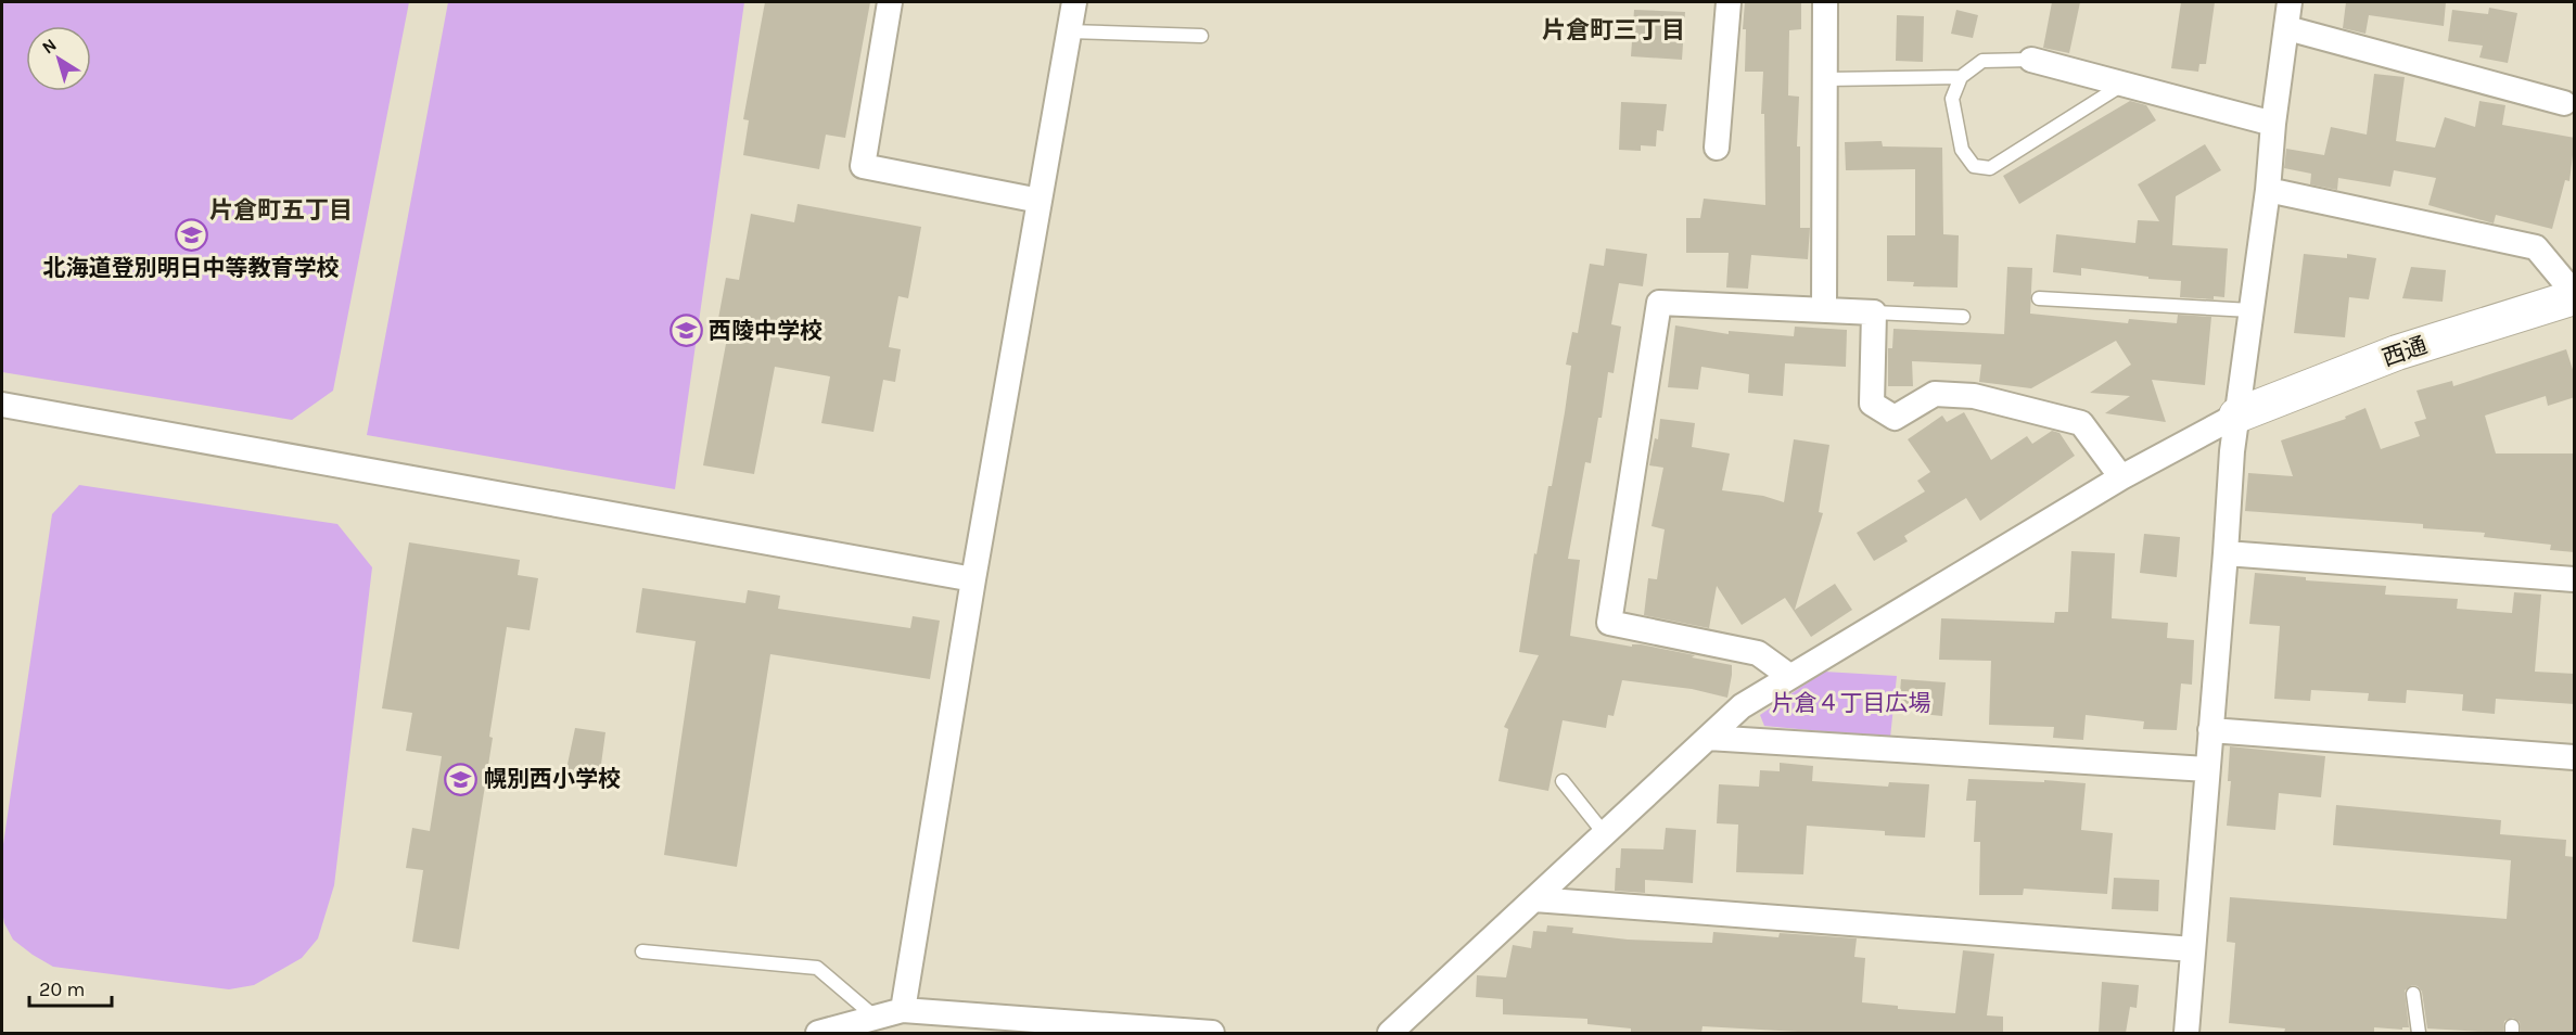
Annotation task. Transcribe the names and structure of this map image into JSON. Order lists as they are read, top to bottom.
{
  "streets": {
    "street": ["西通"]
  },
  "districts": ["片倉町三丁目", "片倉町五丁目"],
  "parks": ["片倉４丁目広場"],
  "places": {
    "school or university": ["北海道登別明日中等教育学校", "西陵中学校", "幌別西小学校"]
  },
  "scale_bar": "20 m",
  "north": "top left"
}
